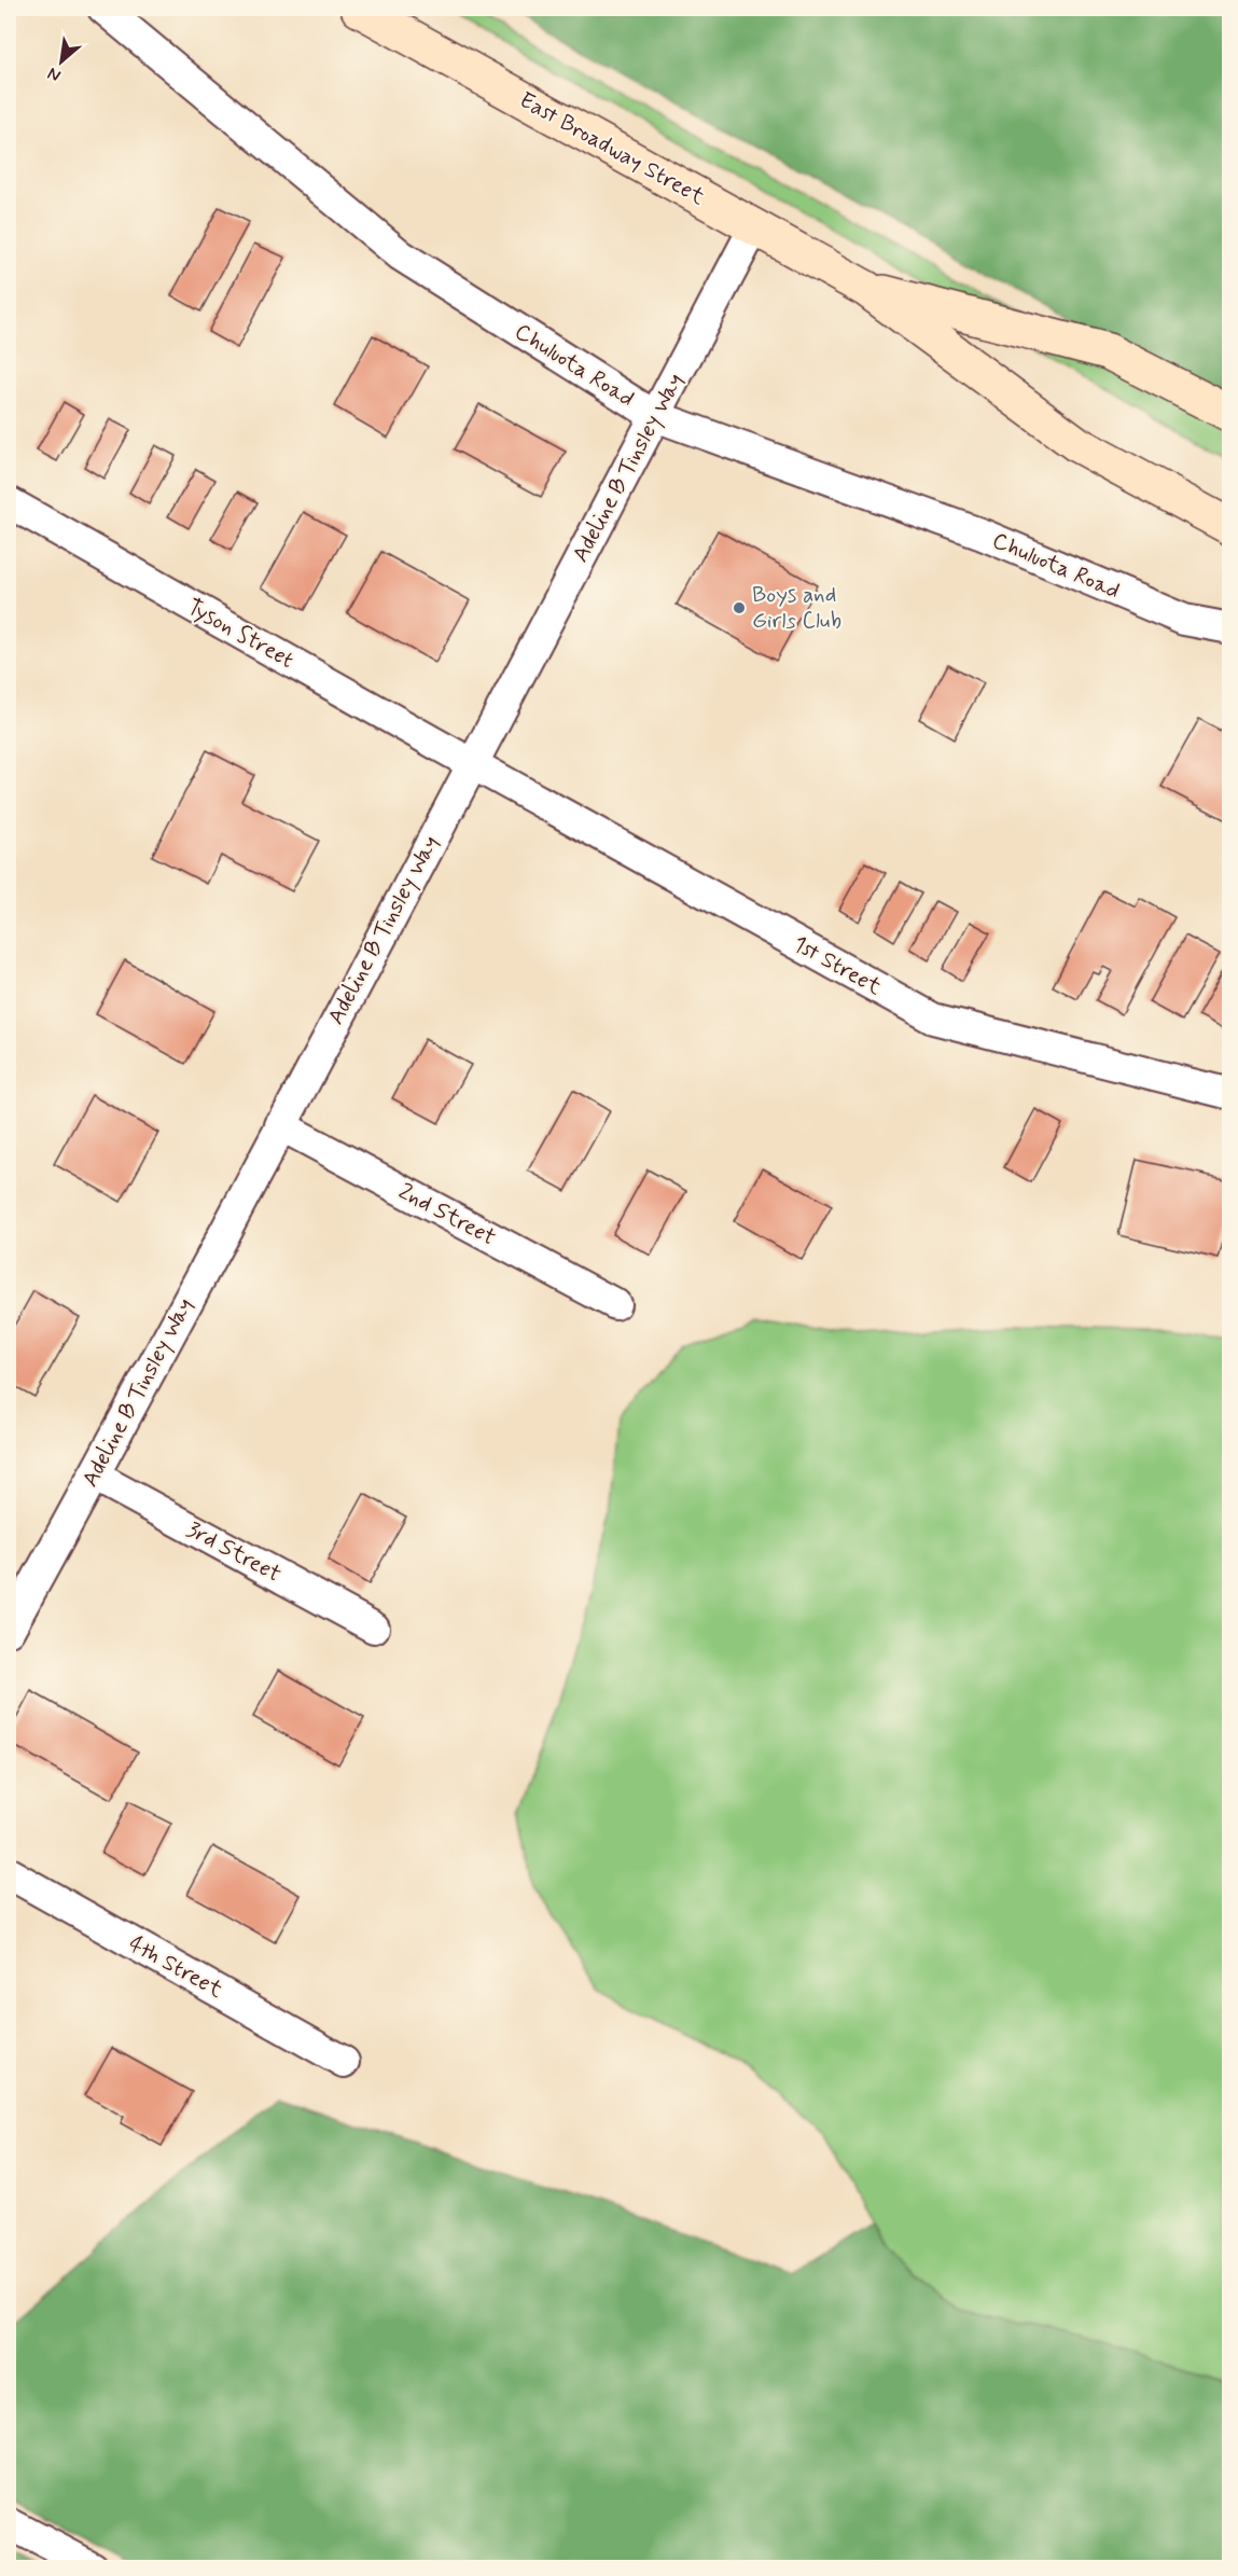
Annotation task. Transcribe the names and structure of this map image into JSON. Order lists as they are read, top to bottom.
{
  "streets": {
    "main road": ["East Broadway Street"],
    "street": [
      "Chuluota Road",
      "Adeline B Tinsley Way",
      "Tyson Street",
      "1st Street",
      "2nd Street",
      "3rd Street",
      "4th Street"
    ]
  },
  "crossings": [
    ["East Broadway Street", "Adeline B Tinsley Way"],
    ["Chuluota Road", "Adeline B Tinsley Way"],
    ["Adeline B Tinsley Way", "Tyson Street"],
    ["Adeline B Tinsley Way", "1st Street"],
    ["Adeline B Tinsley Way", "2nd Street"],
    ["Adeline B Tinsley Way", "3rd Street"],
    ["Tyson Street", "1st Street"]
  ],
  "places": ["Boys and Girls Club"],
  "north": "bottom left"
}
